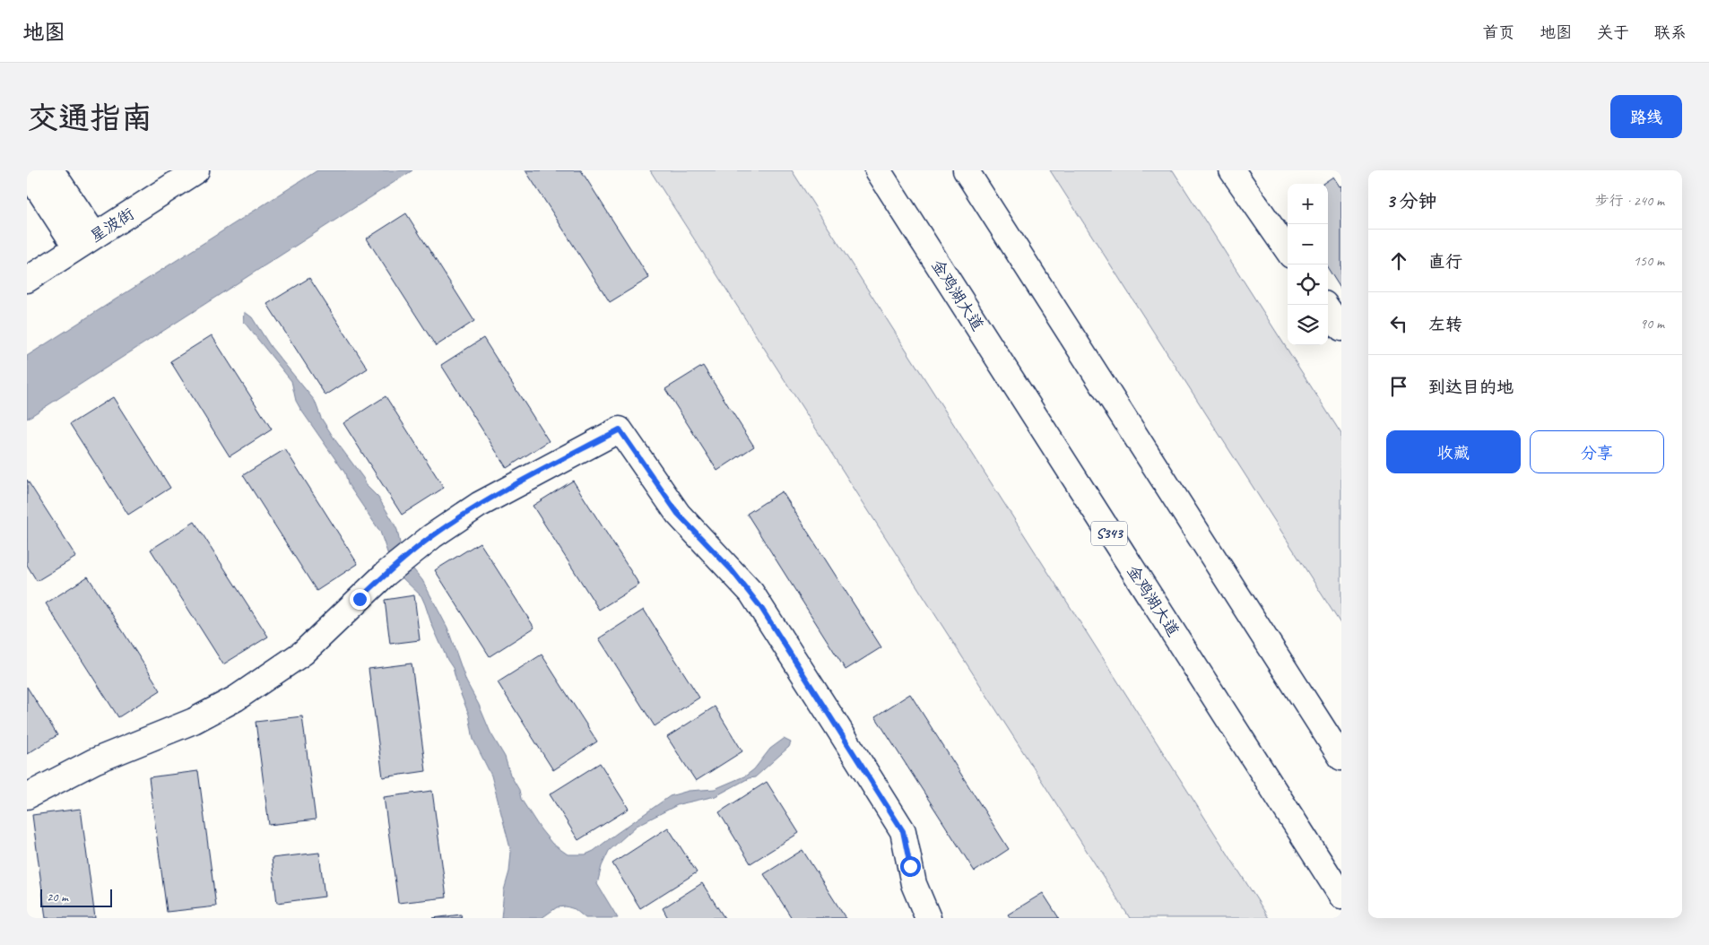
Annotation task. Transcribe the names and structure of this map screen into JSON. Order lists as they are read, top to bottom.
{
  "streets": {
    "street": ["星波街", "金鸡湖大道", "S343"]
  },
  "scale_bar": "20 m",
  "page": {
    "header": "地图",
    "nav": [
      "首页",
      "地图",
      "关于",
      "联系"
    ],
    "buttons": [
      "路线",
      ["收藏", "分享"]
    ],
    "title": "交通指南",
    "heading": ["3 分钟", "步行 · 240 m"],
    "map_buttons": ["+", "−"],
    "list": [
      ["直行", "150 m"],
      ["左转", "90 m"],
      "到达目的地"
    ],
    "scale": "20 m"
  }
}
